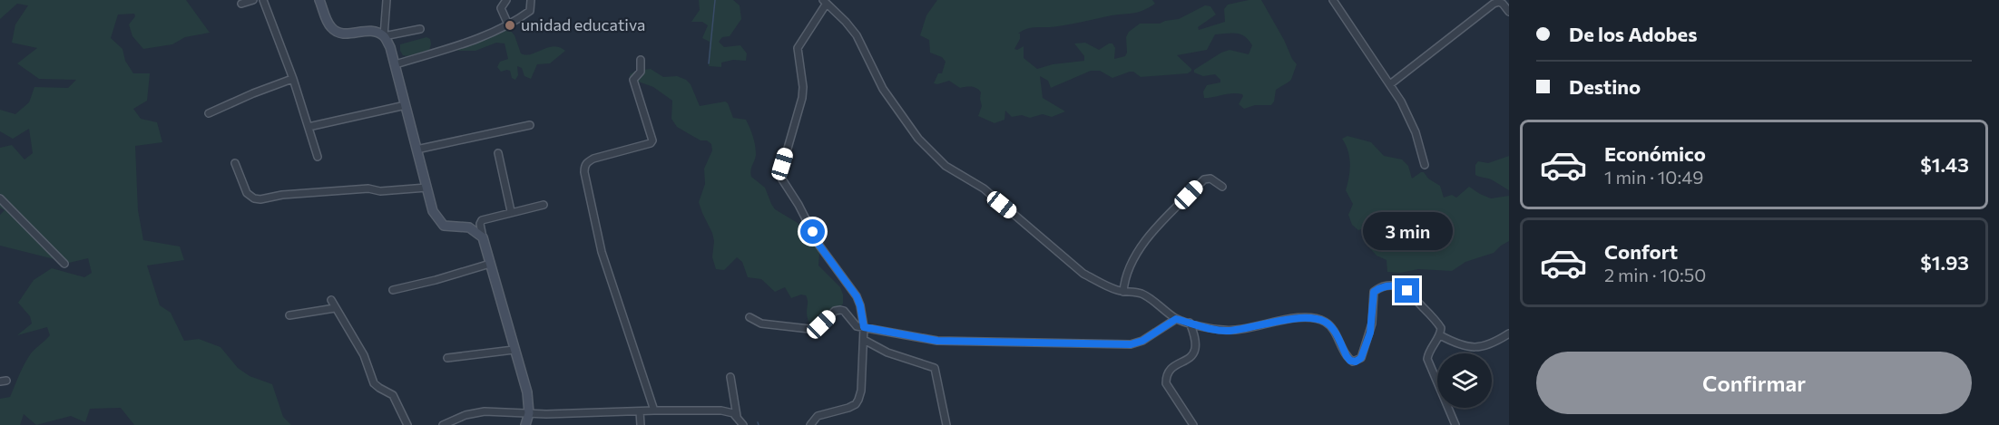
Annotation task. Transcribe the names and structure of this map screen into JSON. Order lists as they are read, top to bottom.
{
  "places": ["unidad educativa"],
  "page": {
    "banner": ["De los Adobes", "Destino"],
    "list": [
      {
        "name": "Económico",
        "note": "1 min · 10:49",
        "value": "$1.43"
      },
      {
        "name": "Confort",
        "note": "2 min · 10:50",
        "value": "$1.93"
      }
    ],
    "bubble": "3 min",
    "buttons": "Confirmar"
  }
}
